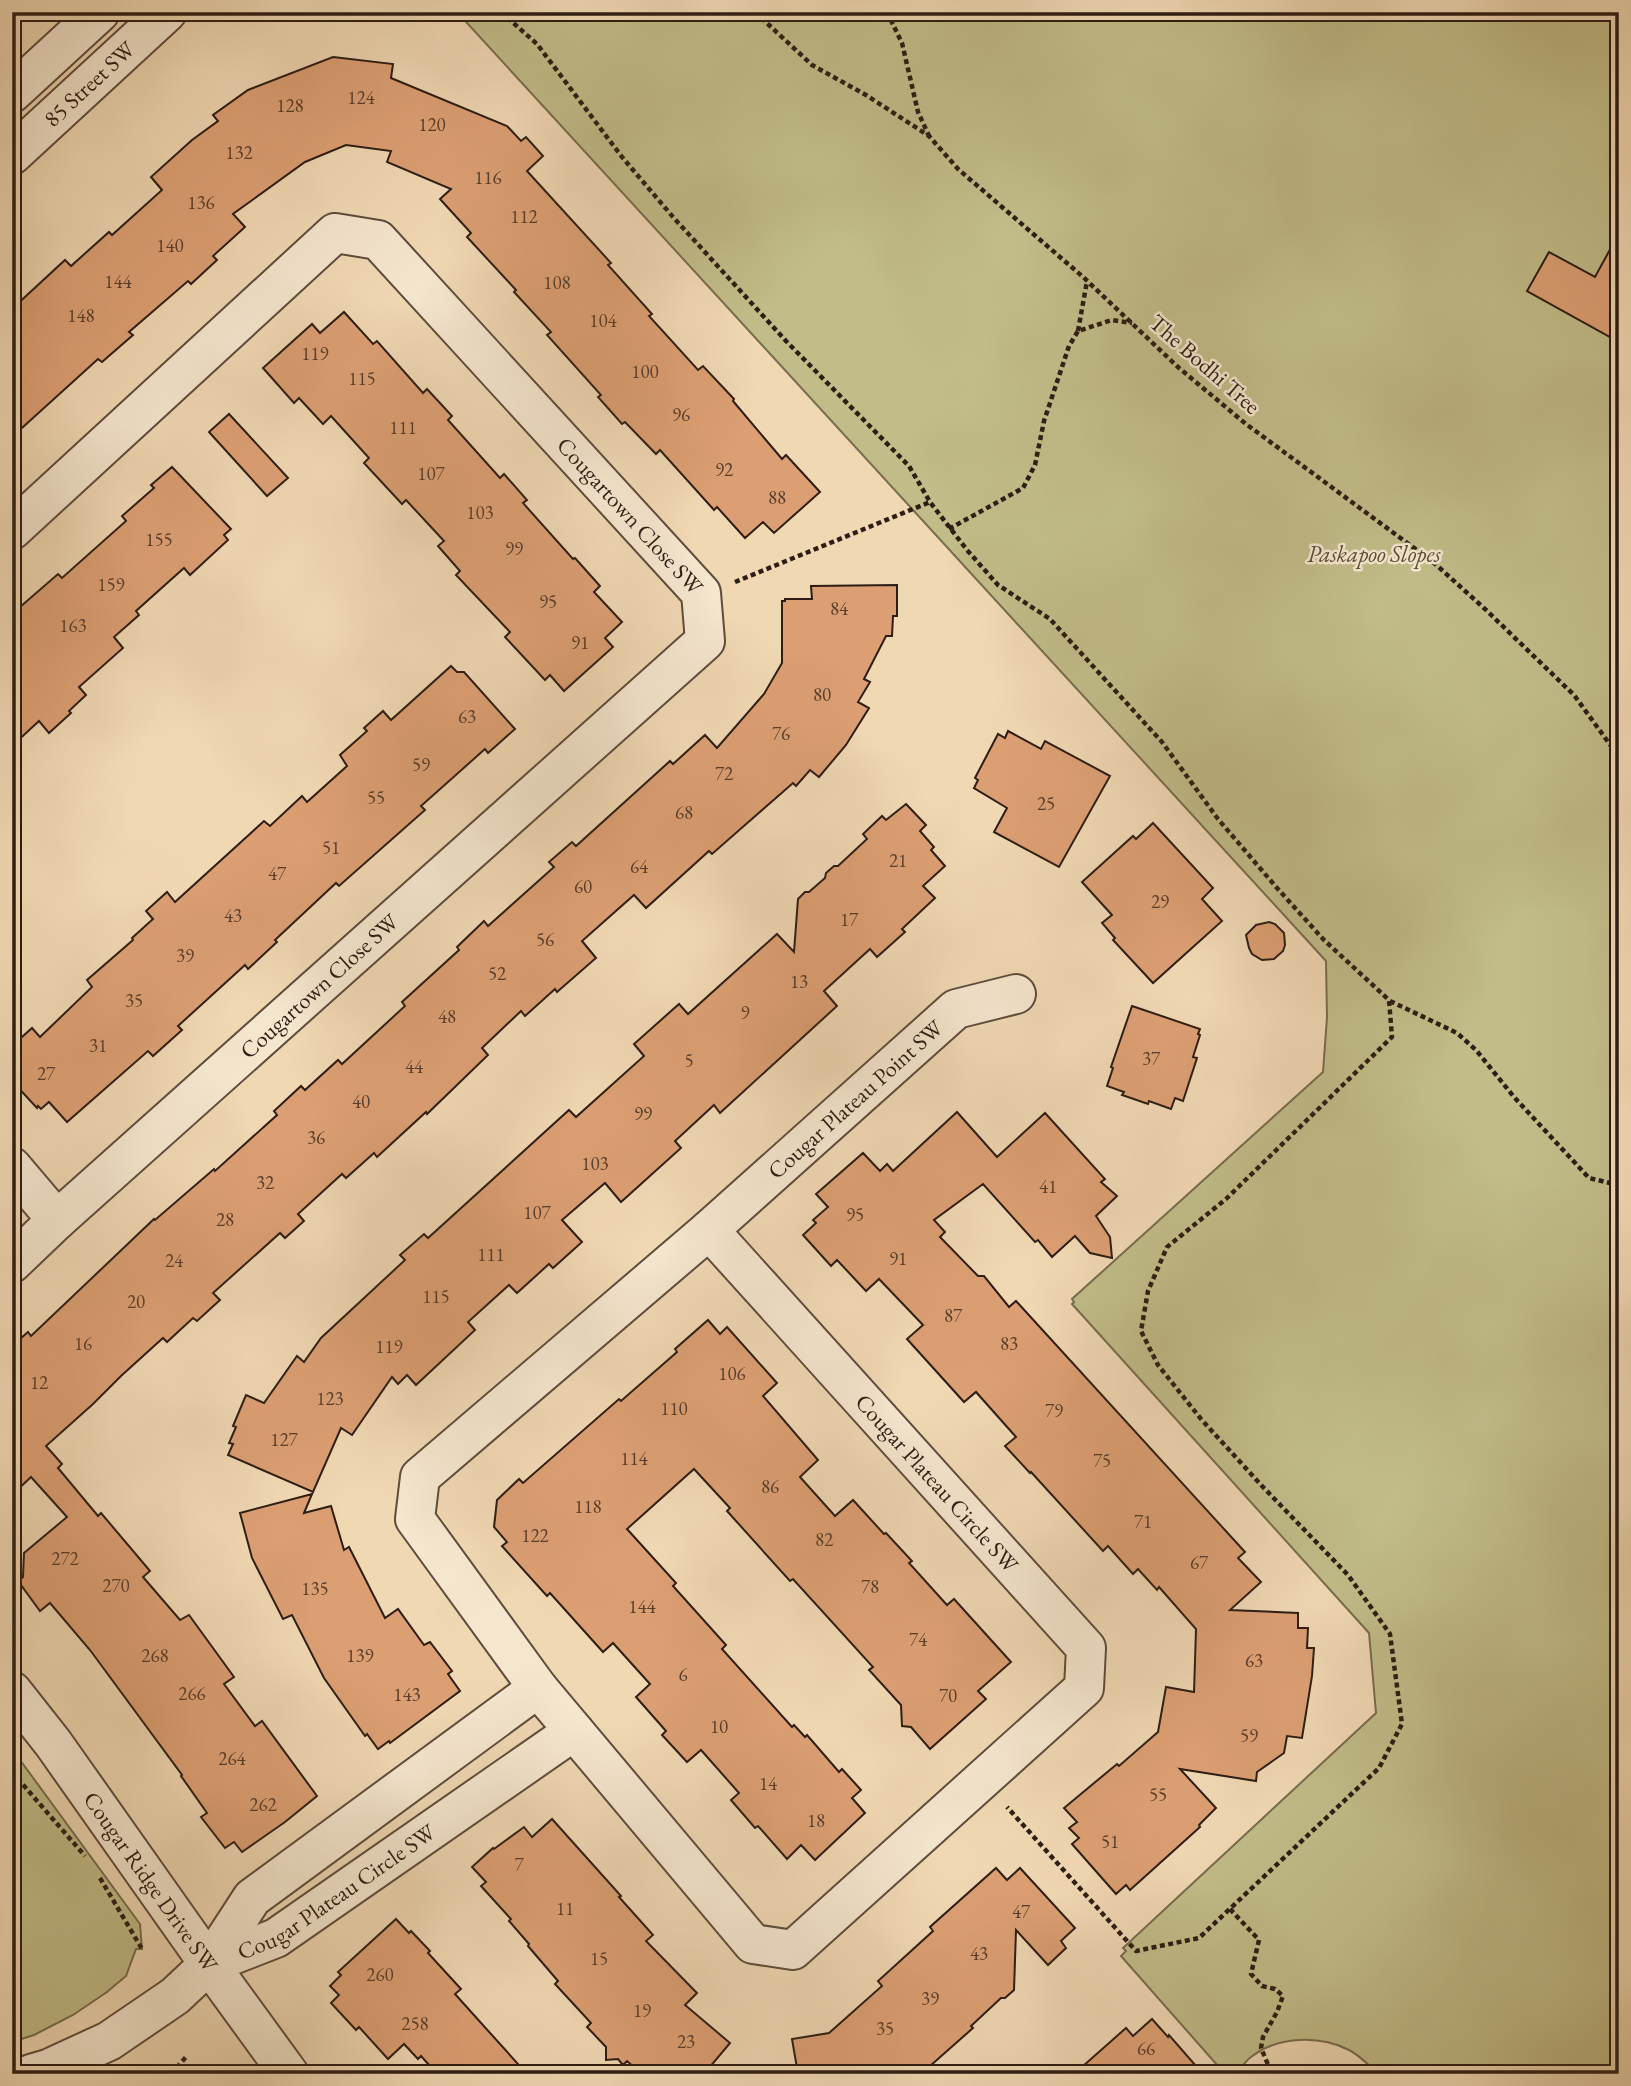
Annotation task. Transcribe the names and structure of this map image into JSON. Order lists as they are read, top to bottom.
{
  "streets": {
    "street": [
      "85 Street SW",
      "Cougartown Close SW",
      "Cougar Plateau Point SW",
      "Cougar Plateau Circle SW",
      "Cougar Ridge Drive SW"
    ],
    "path": ["The Bodhi Tree"]
  },
  "crossings": [
    ["Cougar Plateau Point SW", "Cougar Plateau Circle SW"],
    ["Cougar Plateau Circle SW", "Cougar Ridge Drive SW"]
  ],
  "parks": ["Paskapoo Slopes"],
  "house_numbers": [
    "124",
    "128",
    "120",
    "132",
    "116",
    "136",
    "112",
    "140",
    "144",
    "108",
    "148",
    "104",
    "119",
    "100",
    "115",
    "96",
    "111",
    "92",
    "107",
    "88",
    "103",
    "155",
    "99",
    "159",
    "95",
    "84",
    "163",
    "91",
    "80",
    "63",
    "76",
    "59",
    "72",
    "55",
    "25",
    "68",
    "51",
    "21",
    "64",
    "47",
    "60",
    "29",
    "43",
    "17",
    "56",
    "39",
    "52",
    "13",
    "35",
    "9",
    "48",
    "31",
    "37",
    "5",
    "44",
    "27",
    "40",
    "99",
    "36",
    "103",
    "32",
    "41",
    "107",
    "95",
    "28",
    "111",
    "91",
    "24",
    "115",
    "20",
    "87",
    "16",
    "83",
    "119",
    "106",
    "12",
    "123",
    "110",
    "79",
    "127",
    "114",
    "75",
    "86",
    "118",
    "71",
    "122",
    "82",
    "272",
    "67",
    "270",
    "78",
    "135",
    "144",
    "74",
    "268",
    "139",
    "63",
    "6",
    "266",
    "143",
    "70",
    "10",
    "59",
    "264",
    "14",
    "55",
    "262",
    "18",
    "51",
    "7",
    "11",
    "47",
    "43",
    "15",
    "260",
    "39",
    "19",
    "258",
    "35",
    "23",
    "66"
  ]
}
